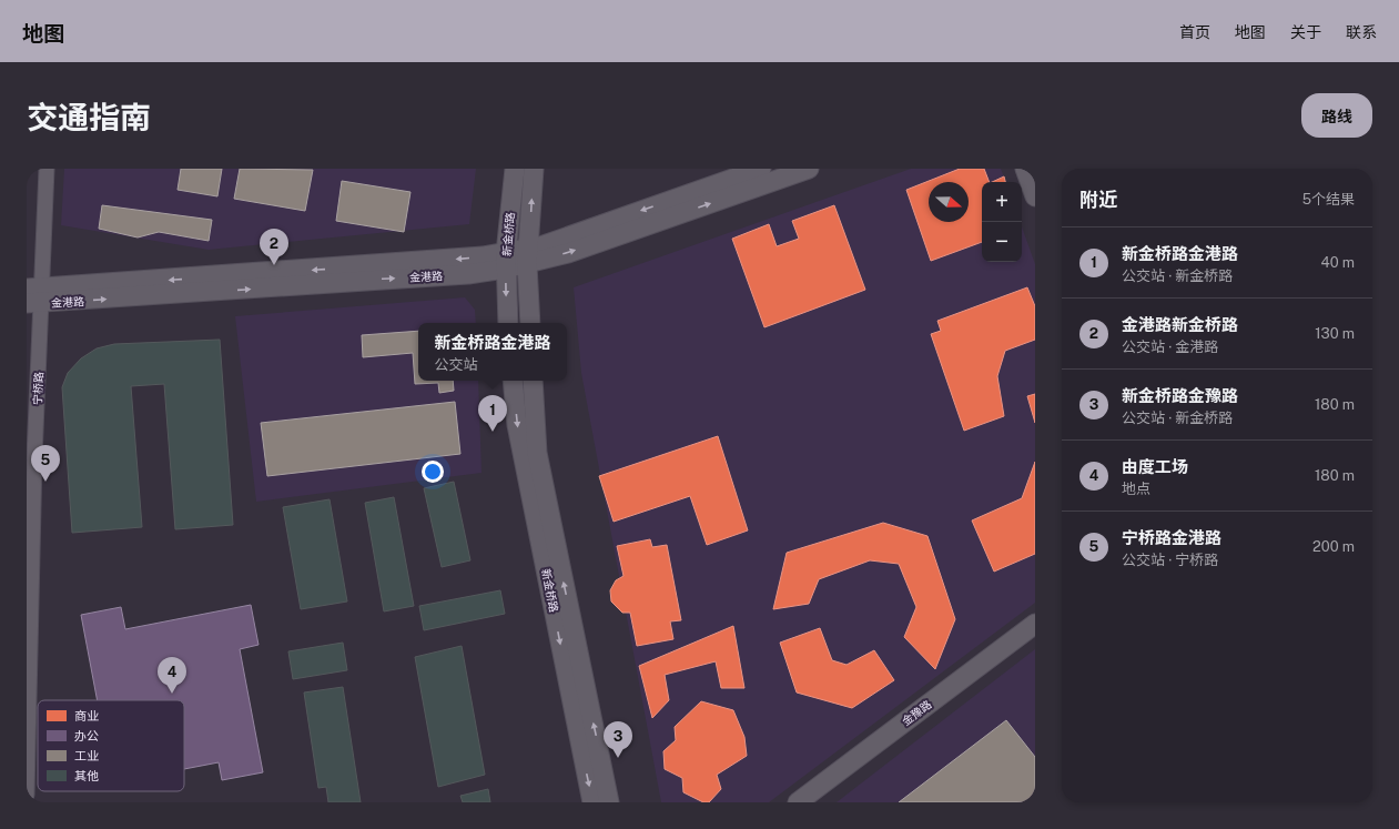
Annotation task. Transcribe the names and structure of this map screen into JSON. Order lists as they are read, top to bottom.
{
  "streets": {
    "street": [
      "新金桥路",
      "金港路",
      "宁桥路",
      "金豫路"
    ]
  },
  "crossings": [
    ["新金桥路", "金港路"],
    ["金港路", "宁桥路"]
  ],
  "legend": [
    "商业",
    "办公",
    "工业",
    "其他"
  ],
  "north": "right",
  "page": {
    "header": "地图",
    "nav": [
      "首页",
      "地图",
      "关于",
      "联系"
    ],
    "title": "交通指南",
    "buttons": "路线",
    "heading": ["附近", "5个结果"],
    "map_buttons": ["+", "−"],
    "list": [
      {
        "mark": "1",
        "name": "新金桥路金港路",
        "note": "公交站 · 新金桥路",
        "value": "40 m"
      },
      {
        "mark": "2",
        "name": "金港路新金桥路",
        "note": "公交站 · 金港路",
        "value": "130 m"
      },
      {
        "mark": "3",
        "name": "新金桥路金豫路",
        "note": "公交站 · 新金桥路",
        "value": "180 m"
      },
      {
        "mark": "4",
        "name": "由度工场",
        "note": "地点",
        "value": "180 m"
      },
      {
        "mark": "5",
        "name": "宁桥路金港路",
        "note": "公交站 · 宁桥路",
        "value": "200 m"
      }
    ],
    "pins": [
      "2",
      "1",
      "5",
      "4",
      "3"
    ],
    "popup": ["新金桥路金港路", "公交站"]
  }
}
